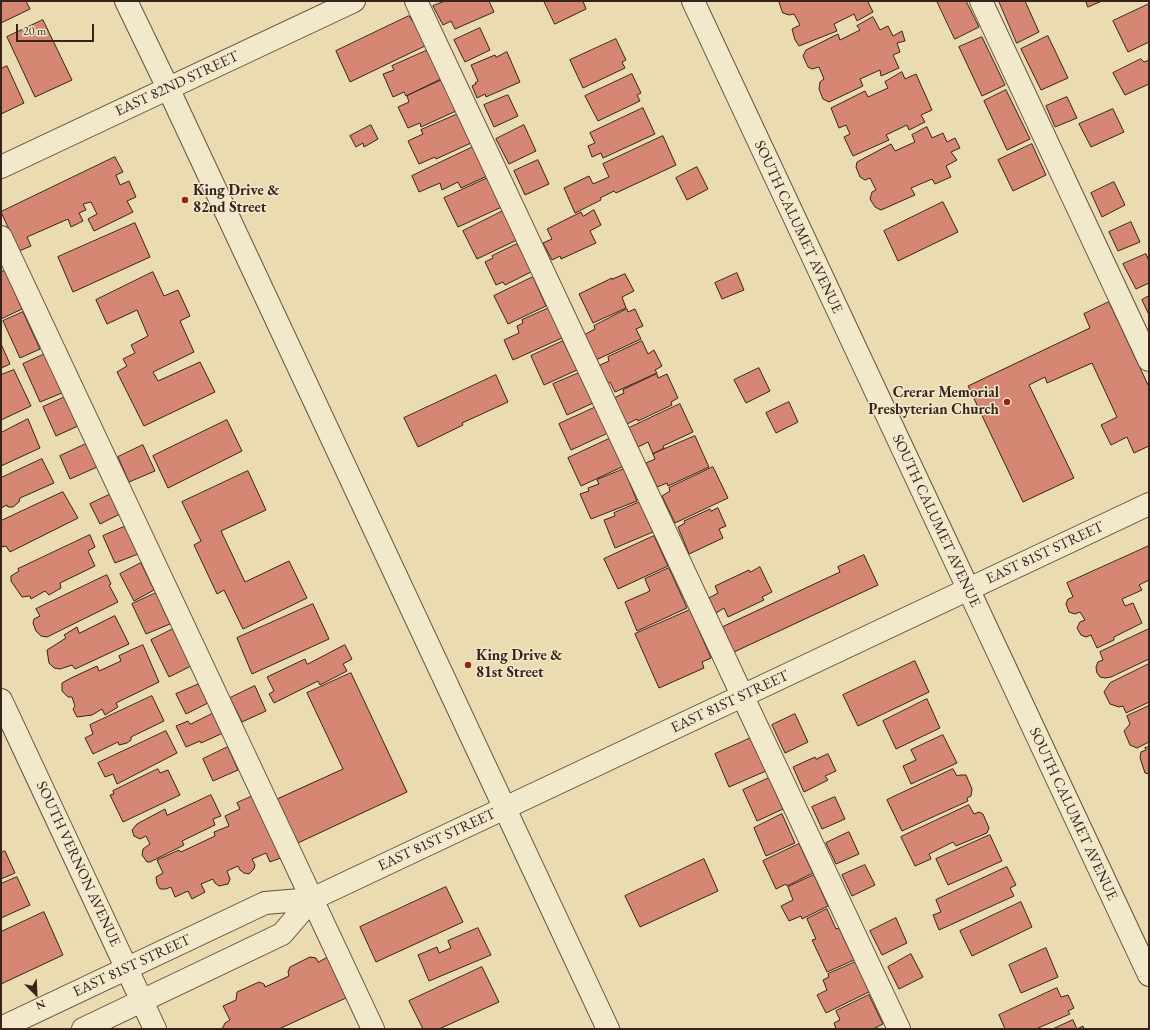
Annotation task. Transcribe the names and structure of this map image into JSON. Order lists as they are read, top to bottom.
{
  "streets": {
    "street": [
      "EAST 82ND STREET",
      "SOUTH CALUMET AVENUE",
      "EAST 81ST STREET",
      "SOUTH VERNON AVENUE"
    ]
  },
  "crossings": [
    ["SOUTH CALUMET AVENUE", "EAST 81ST STREET"],
    ["EAST 81ST STREET", "SOUTH VERNON AVENUE"]
  ],
  "places": ["King Drive & 82nd Street", "Crerar Memorial Presbyterian Church", "King Drive & 81st Street"],
  "scale_bar": "20 m",
  "north": "bottom right"
}
